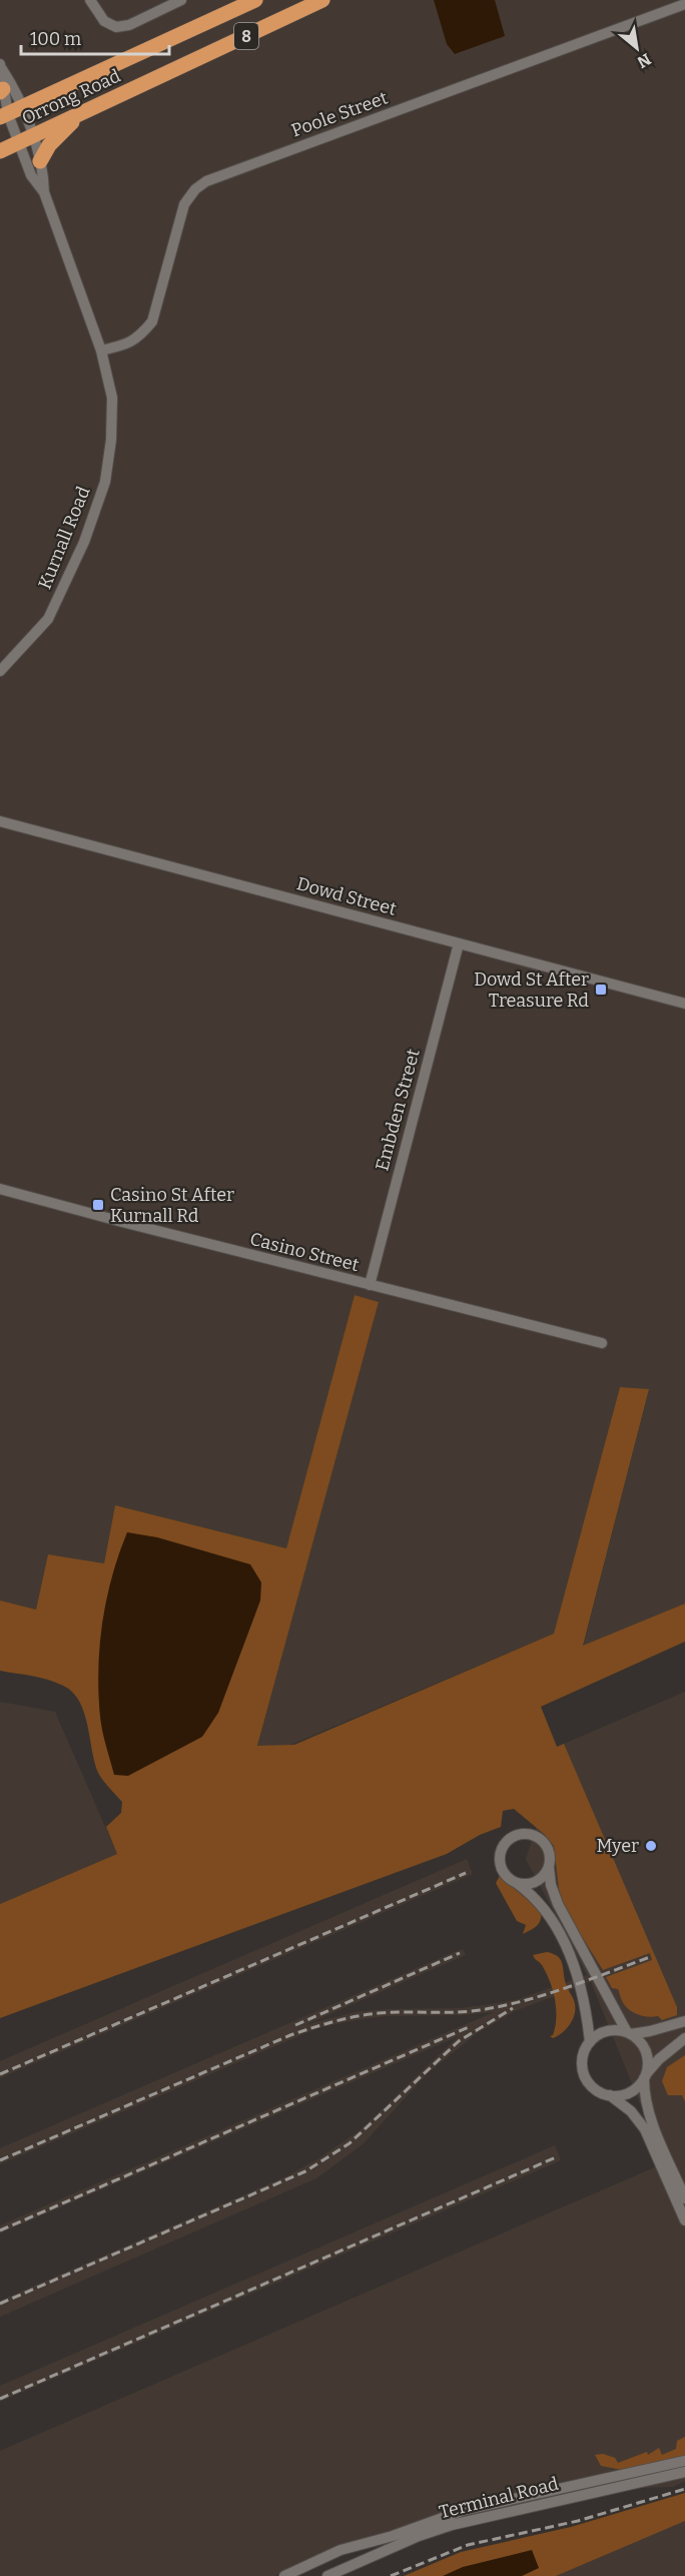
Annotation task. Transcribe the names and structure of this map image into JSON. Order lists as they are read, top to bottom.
{
  "streets": {
    "highway": ["8", "Orrong Road"],
    "street": [
      "Poole Street",
      "Kurnall Road",
      "Dowd Street",
      "Embden Street",
      "Casino Street",
      "Terminal Road"
    ]
  },
  "crossings": [
    ["Orrong Road", "Kurnall Road"],
    ["Poole Street", "Kurnall Road"],
    ["Dowd Street", "Embden Street"],
    ["Embden Street", "Casino Street"]
  ],
  "places": {
    "transit": ["Dowd St After Treasure Rd", "Casino St After Kurnall Rd"],
    "other": ["Myer"]
  },
  "scale_bar": "100 m",
  "north": "bottom right"
}
